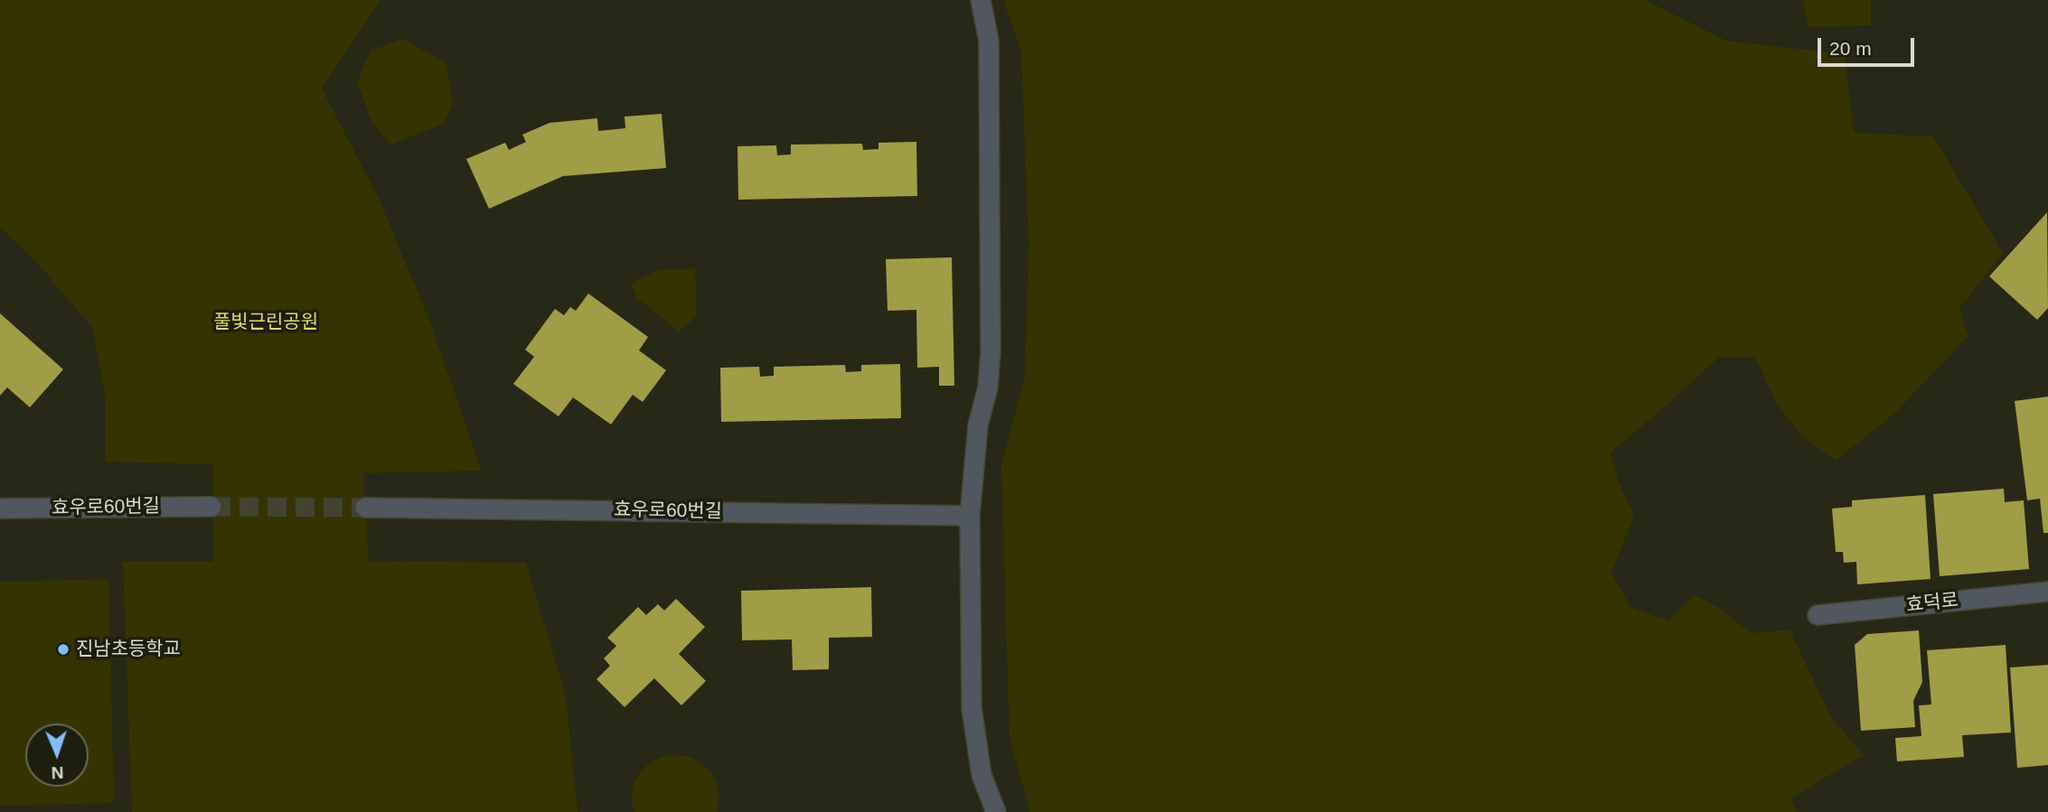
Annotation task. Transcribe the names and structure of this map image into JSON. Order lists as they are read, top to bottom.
{
  "streets": {
    "street": ["효우로60번길", "효덕로"]
  },
  "parks": ["풀빛근린공원"],
  "places": ["진남초등학교"],
  "scale_bar": "20 m",
  "north": "bottom"
}
